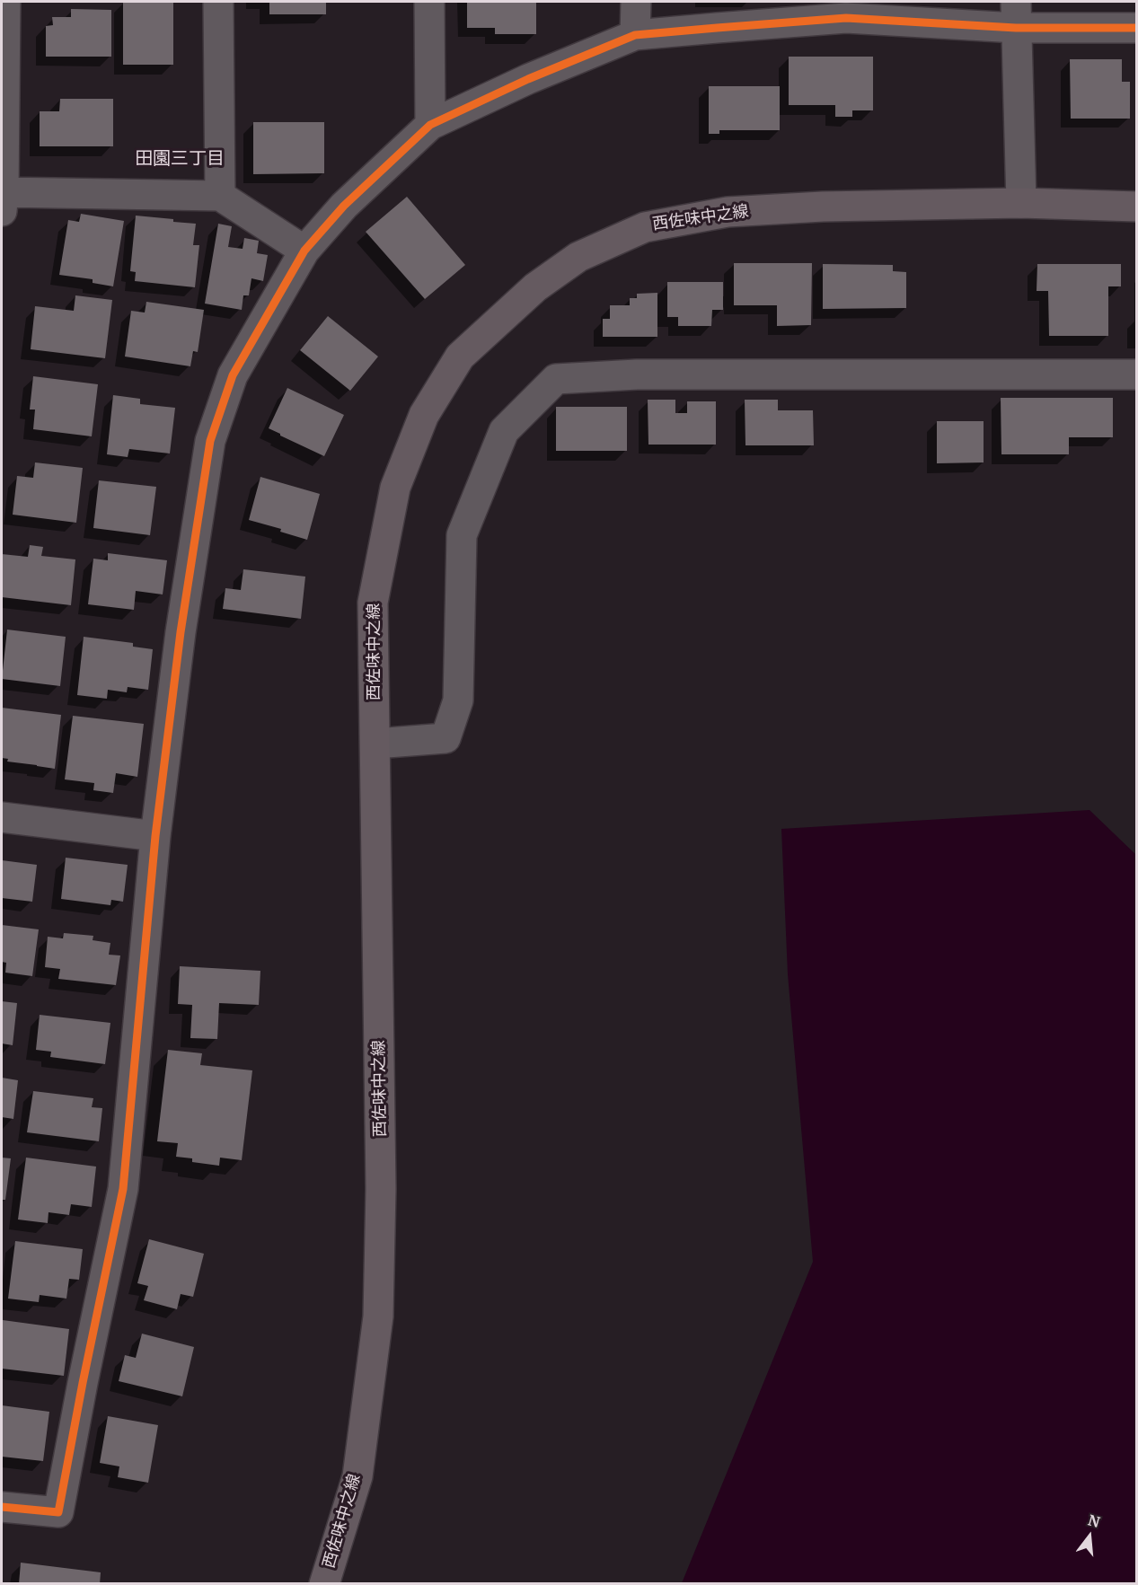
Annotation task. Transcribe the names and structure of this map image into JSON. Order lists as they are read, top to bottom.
{
  "streets": {
    "main road": ["西佐味中之線"]
  },
  "districts": ["田園三丁目"],
  "north": "top"
}
